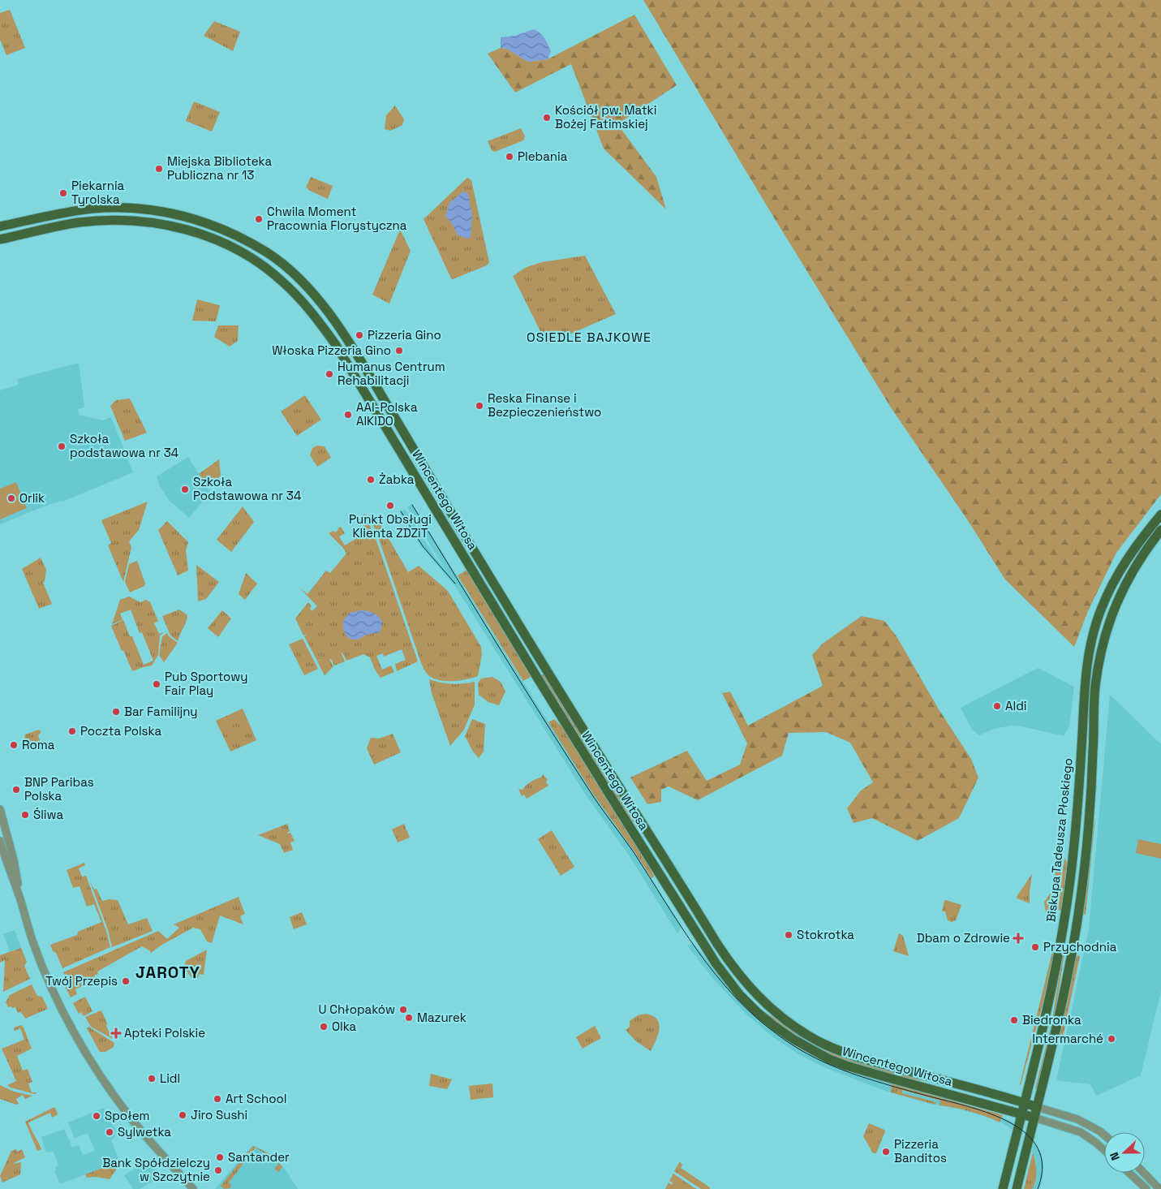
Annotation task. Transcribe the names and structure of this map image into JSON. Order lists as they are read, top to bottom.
{
  "streets": {
    "main road": ["Wincentego Witosa", "Biskupa Tadeusza Płoskiego"]
  },
  "crossings": [
    ["Wincentego Witosa", "Biskupa Tadeusza Płoskiego"]
  ],
  "districts": ["OSIEDLE BAJKOWE", "JAROTY"],
  "places": {
    "other": [
      "Kościół pw. Matki Bożej Fatimskiej",
      "Plebania",
      "Miejska Biblioteka Publiczna nr 13",
      "Piekarnia Tyrolska",
      "Chwila Moment Pracownia Florystyczna",
      "Pizzeria Gino",
      "Włoska Pizzeria Gino",
      "Humanus Centrum Rehabilitacji",
      "Reska Finanse i Bezpieczenieństwo",
      "AAI-Polska AIKIDO",
      "Szkoła podstawowa nr 34",
      "Żabka",
      "Szkoła Podstawowa nr 34",
      "Orlik",
      "Punkt Obsługi Klienta ZDZiT",
      "Pub Sportowy Fair Play",
      "Aldi",
      "Bar Familijny",
      "Poczta Polska",
      "Roma",
      "BNP Paribas Polska",
      "Śliwa",
      "Stokrotka",
      "Przychodnia",
      "Twój Przepis",
      "U Chłopaków",
      "Mazurek",
      "Biedronka",
      "Olka",
      "Intermarché",
      "Lidl",
      "Art School",
      "Jiro Sushi",
      "Społem",
      "Sylwetka",
      "Pizzeria Banditos",
      "Santander",
      "Bank Spółdzielczy w Szczytnie"
    ],
    "health": ["Dbam o Zdrowie", "Apteki Polskie"]
  },
  "north": "left"
}
